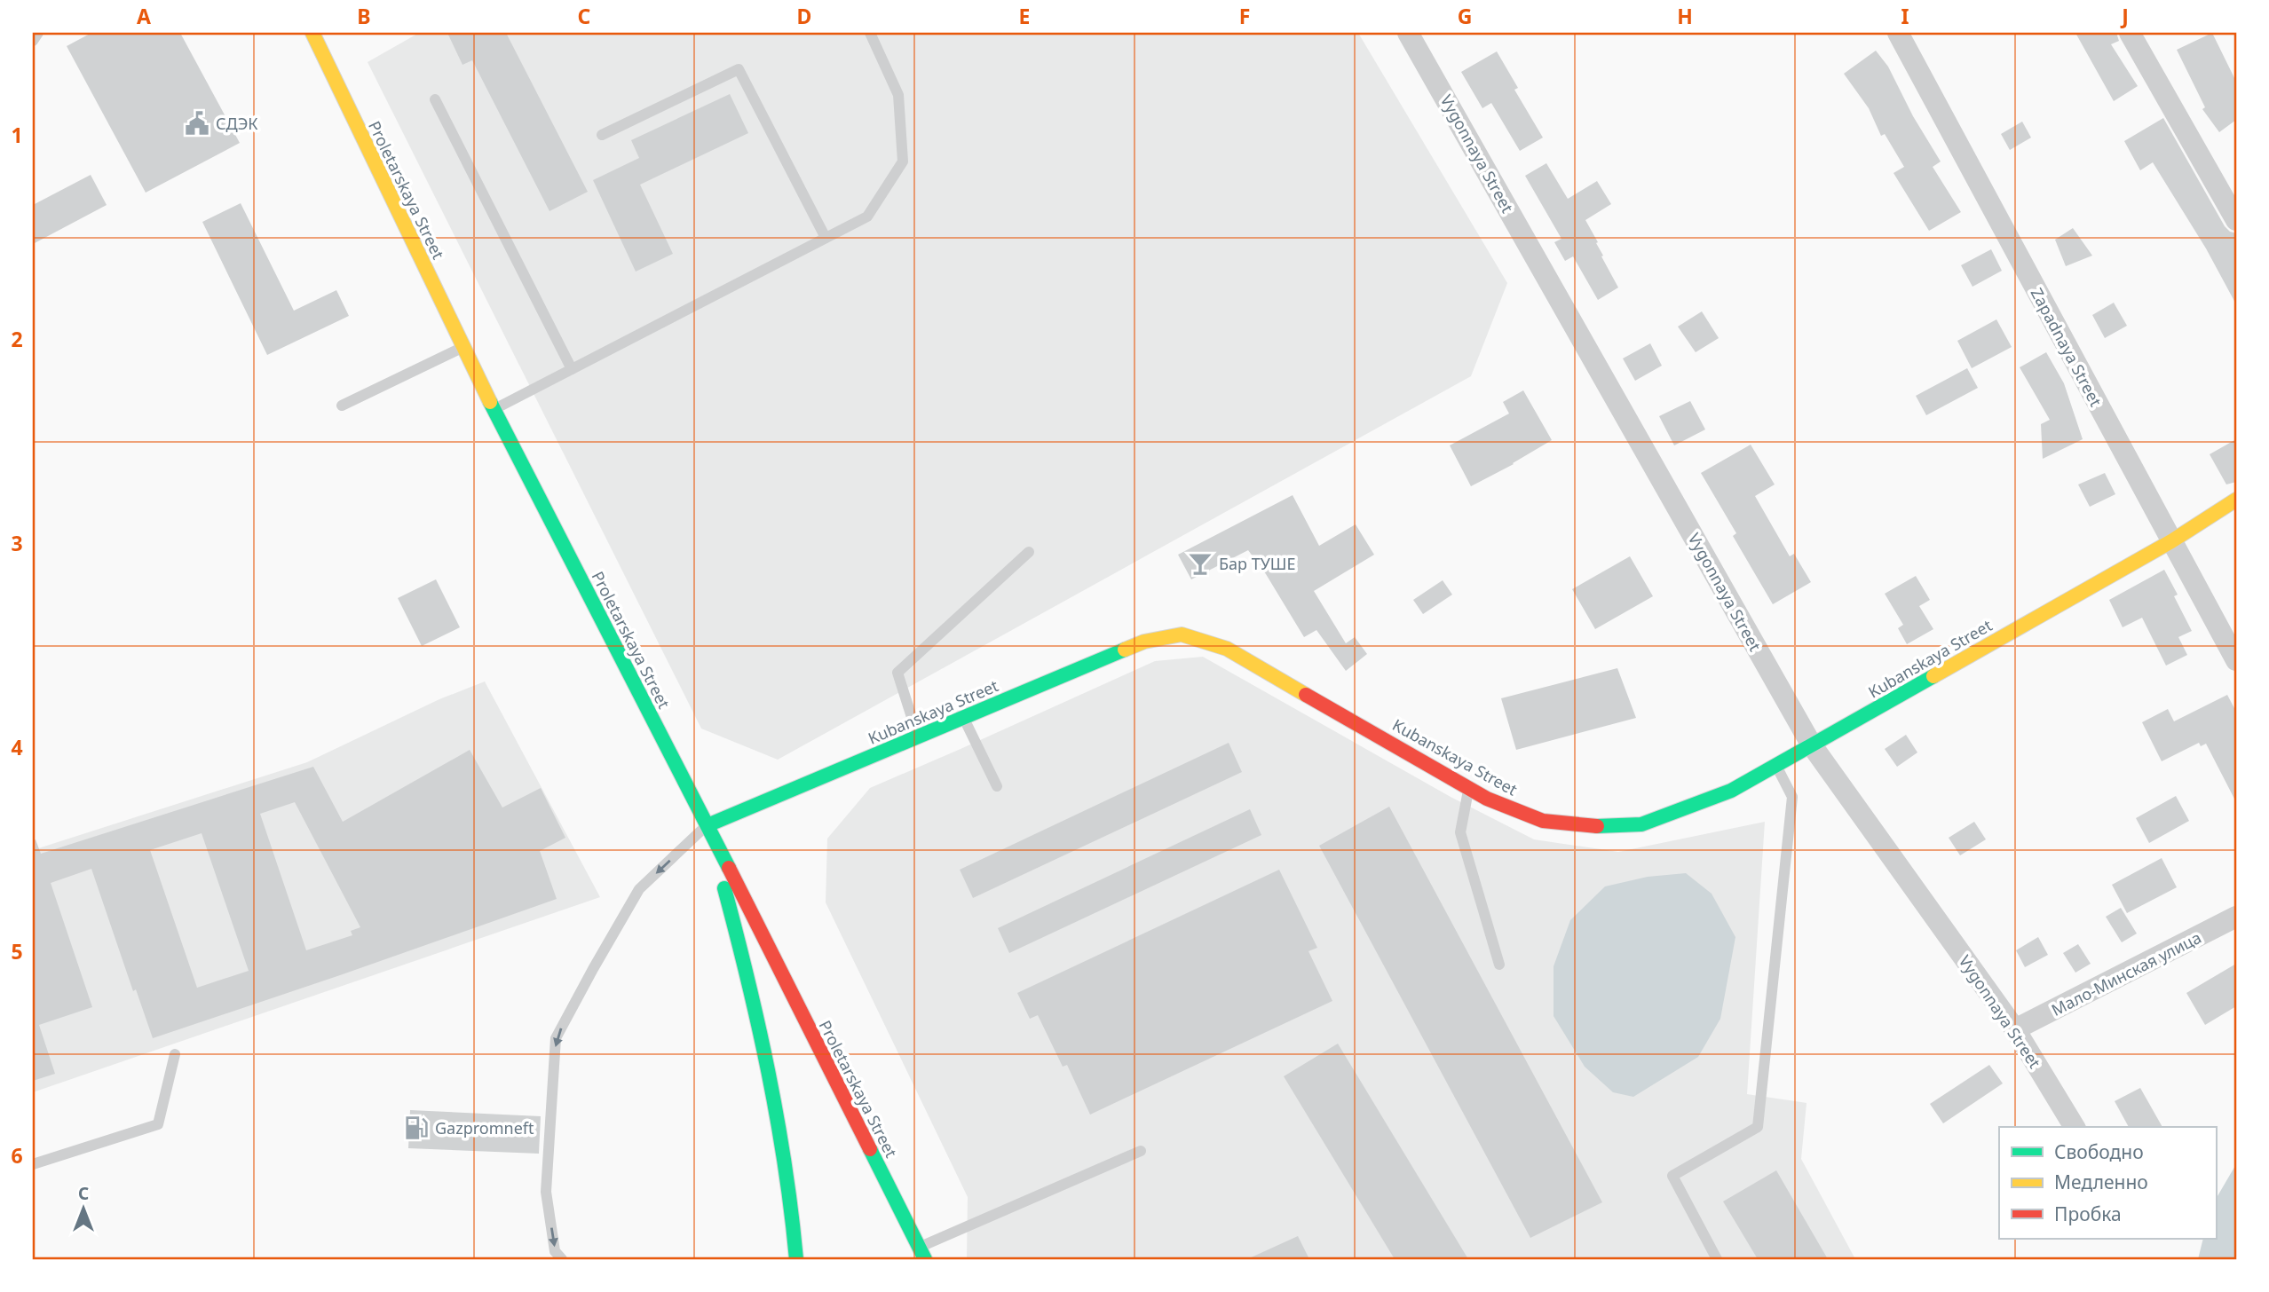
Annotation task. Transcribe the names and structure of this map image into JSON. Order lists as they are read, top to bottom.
{
  "streets": {
    "street": [
      "Vygonnaya Street",
      "Proletarskaya Street",
      "Zapadnaya Street",
      "Kubanskaya Street",
      "Мало-Минская улица"
    ]
  },
  "crossings": [
    ["Vygonnaya Street", "Kubanskaya Street"],
    ["Vygonnaya Street", "Мало-Минская улица"],
    ["Proletarskaya Street", "Kubanskaya Street"],
    ["Zapadnaya Street", "Kubanskaya Street"]
  ],
  "places": {
    "public building": ["СДЭК"],
    "bar": ["Бар ТУШЕ"],
    "fuel station": ["Gazpromneft"]
  },
  "legend": ["Свободно", "Медленно", "Пробка"],
  "north": "top",
  "grid": {
    "columns": [
      "A",
      "B",
      "C",
      "D",
      "E",
      "F",
      "G",
      "H",
      "I",
      "J"
    ],
    "rows": [
      "1",
      "2",
      "3",
      "4",
      "5",
      "6"
    ]
  }
}
